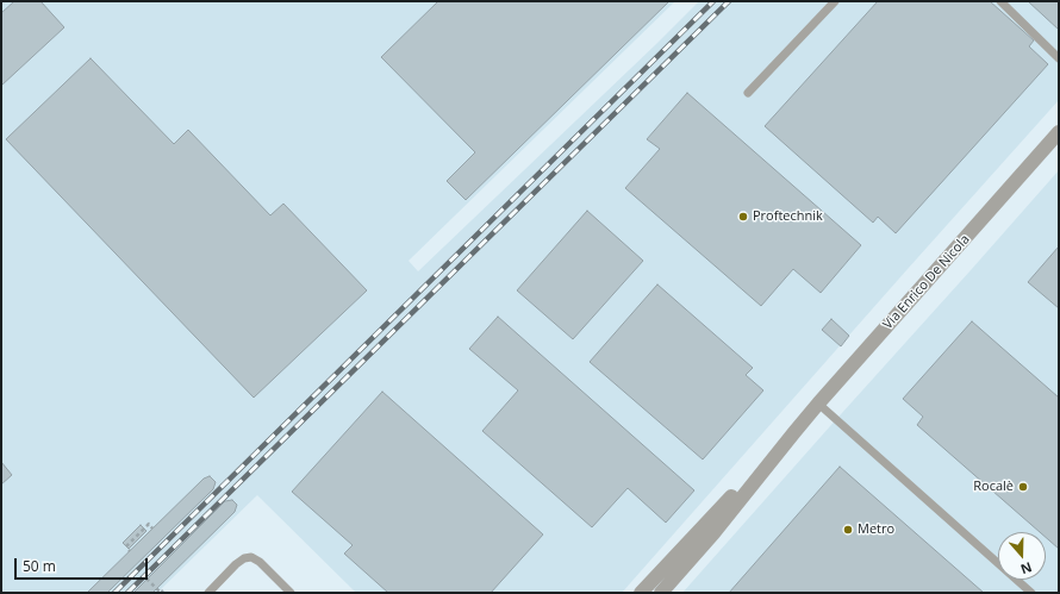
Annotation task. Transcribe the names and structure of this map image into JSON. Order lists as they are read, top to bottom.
{
  "streets": {
    "street": ["Via Enrico De Nicola"]
  },
  "places": ["Proftechnik", "Rocalè", "Metro"],
  "scale_bar": "50 m",
  "north": "bottom"
}
